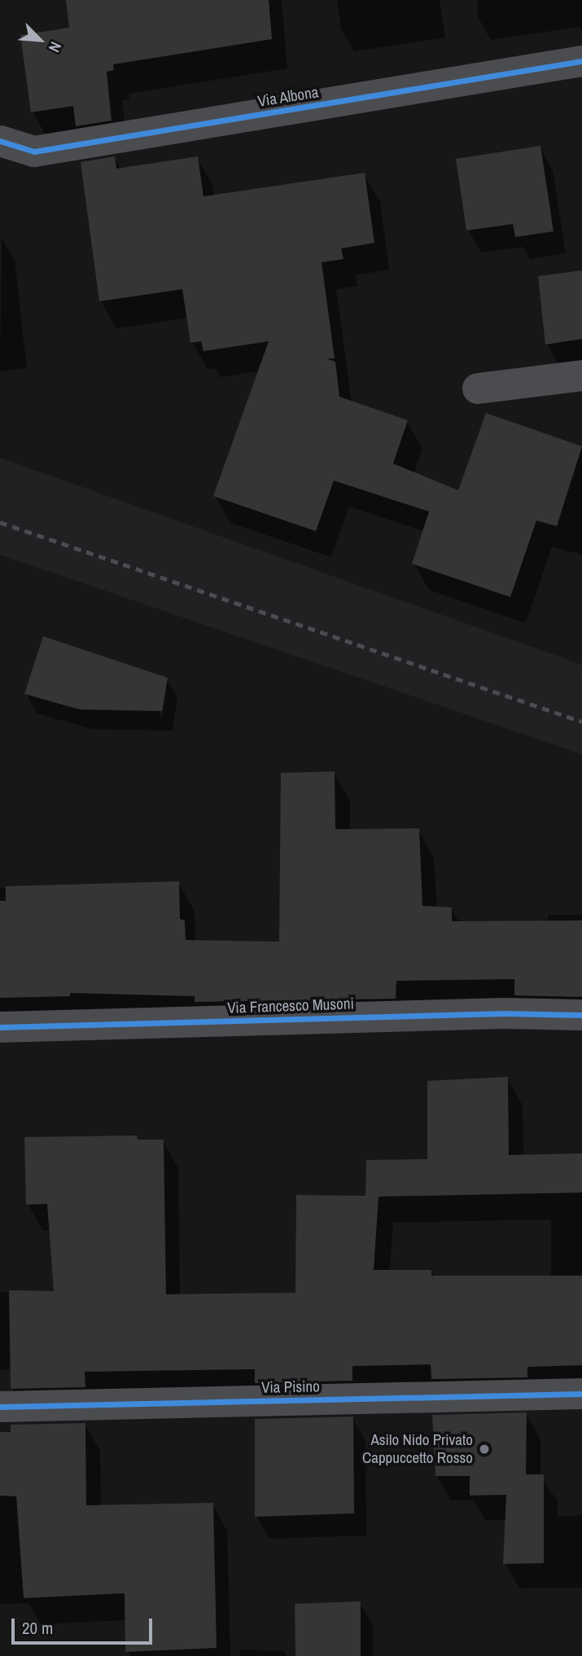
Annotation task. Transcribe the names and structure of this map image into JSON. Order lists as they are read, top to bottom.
{
  "streets": {
    "street": ["Via Albona", "Via Francesco Musoni", "Via Pisino"]
  },
  "places": ["Asilo Nido Privato Cappuccetto Rosso"],
  "scale_bar": "20 m",
  "north": "bottom right"
}
